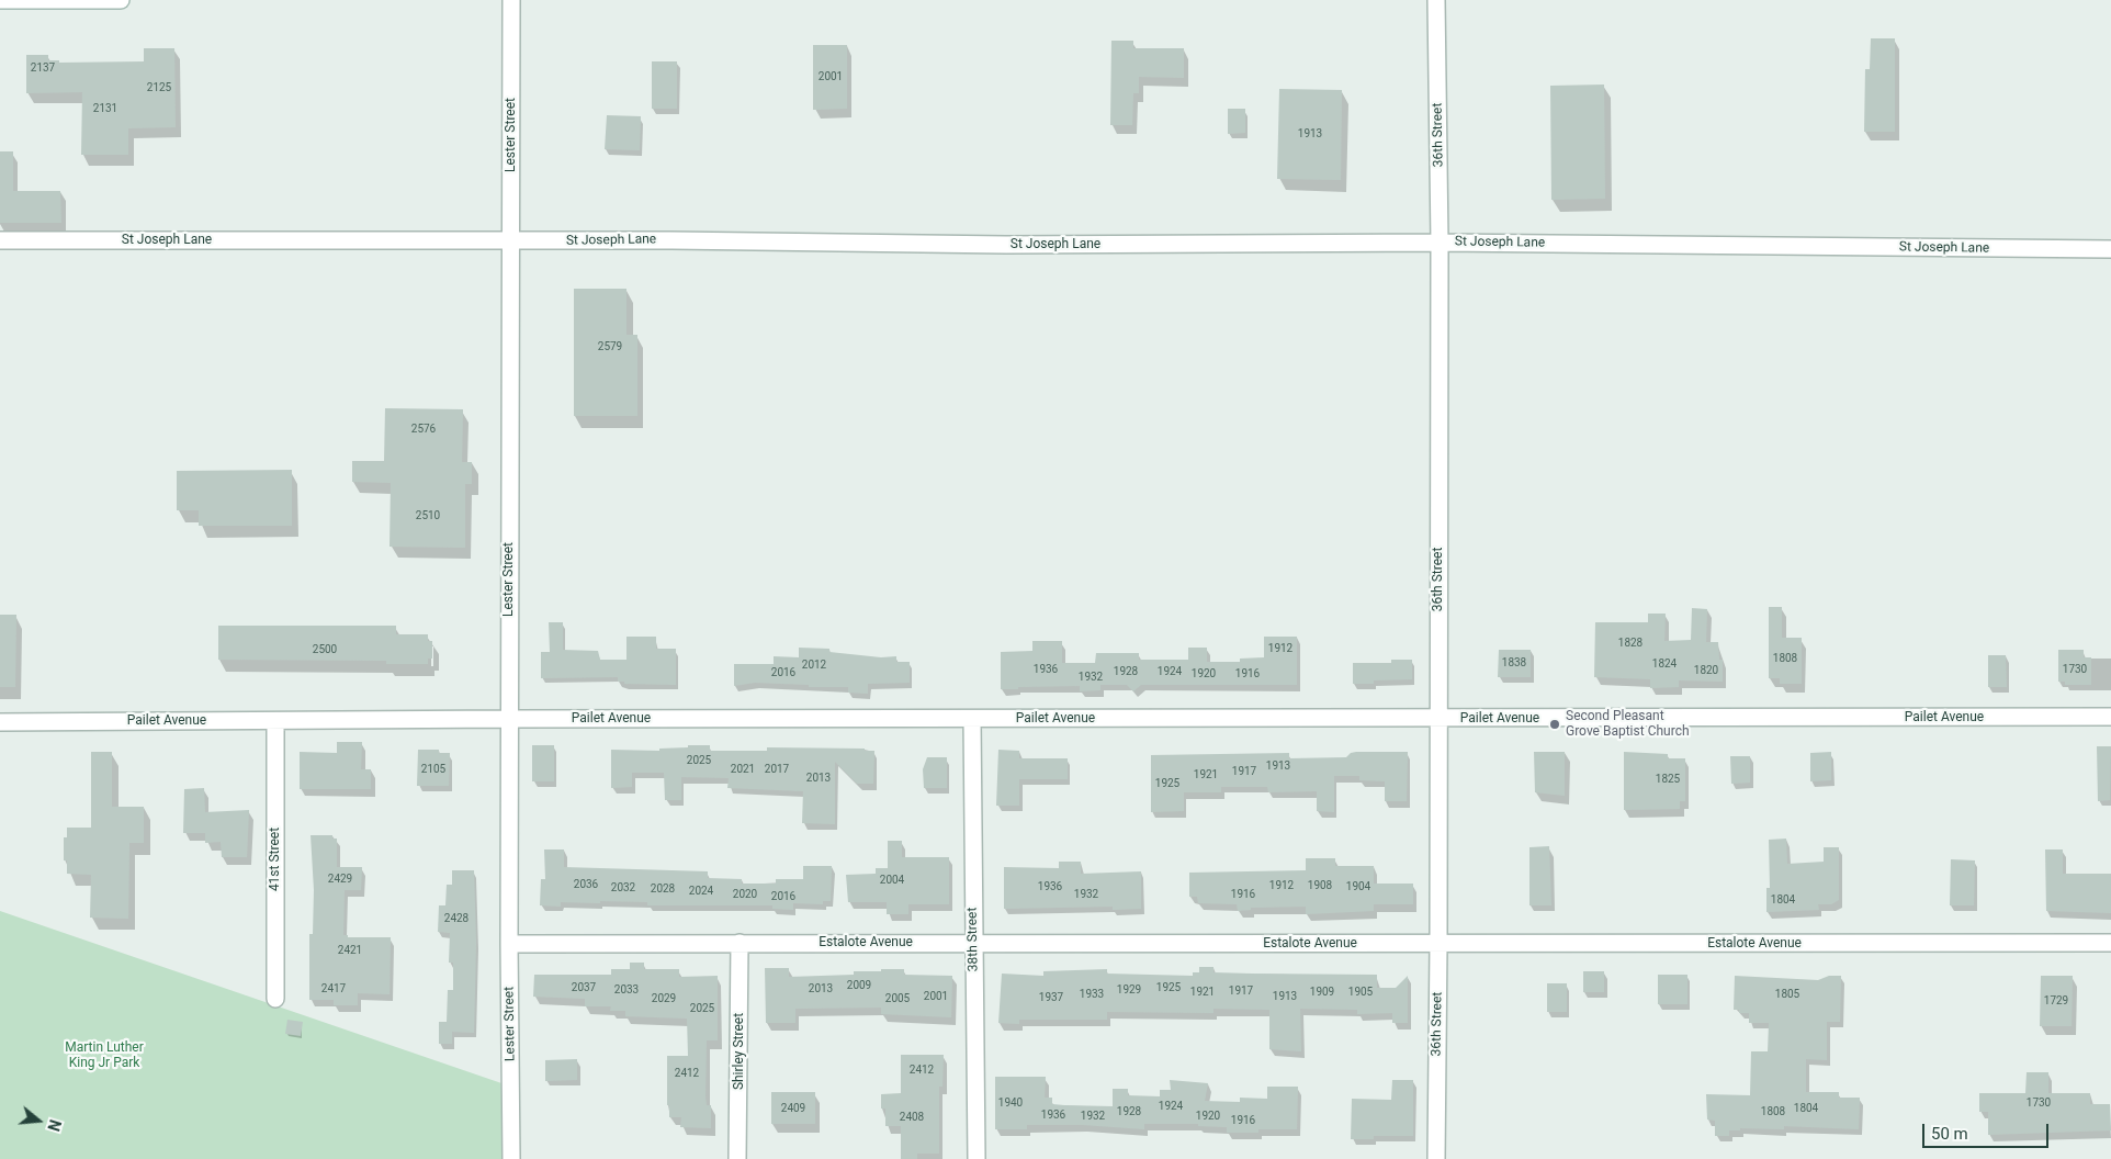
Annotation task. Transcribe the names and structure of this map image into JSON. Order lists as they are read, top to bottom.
{
  "streets": {
    "street": [
      "Lester Street",
      "36th Street",
      "St Joseph Lane",
      "Pailet Avenue",
      "41st Street",
      "38th Street",
      "Estalote Avenue",
      "Shirley Street"
    ]
  },
  "crossings": [
    ["Lester Street", "St Joseph Lane"],
    ["Lester Street", "Pailet Avenue"],
    ["Lester Street", "Estalote Avenue"],
    ["36th Street", "St Joseph Lane"],
    ["36th Street", "Pailet Avenue"],
    ["36th Street", "Estalote Avenue"],
    ["Pailet Avenue", "41st Street"],
    ["Pailet Avenue", "38th Street"],
    ["38th Street", "Estalote Avenue"],
    ["Estalote Avenue", "Shirley Street"]
  ],
  "parks": ["Martin Luther King Jr Park"],
  "places": ["Second Pleasant Grove Baptist Church"],
  "house_numbers": [
    "2137",
    "2001",
    "2125",
    "2131",
    "1913",
    "2579",
    "2576",
    "2510",
    "1828",
    "1912",
    "2500",
    "1808",
    "1838",
    "1824",
    "2012",
    "1936",
    "1730",
    "1820",
    "1928",
    "1924",
    "2016",
    "1920",
    "1916",
    "1932",
    "2025",
    "1913",
    "2105",
    "2021",
    "2017",
    "1917",
    "1921",
    "2013",
    "1825",
    "1925",
    "2429",
    "2004",
    "2036",
    "1912",
    "1908",
    "1936",
    "1904",
    "2032",
    "2028",
    "2024",
    "2020",
    "1932",
    "1916",
    "2016",
    "1804",
    "2428",
    "2421",
    "2009",
    "2037",
    "1925",
    "2417",
    "2013",
    "2033",
    "1929",
    "1917",
    "1921",
    "1909",
    "1905",
    "1933",
    "1805",
    "2001",
    "1913",
    "1937",
    "2029",
    "2005",
    "1729",
    "2025",
    "2412",
    "2412",
    "1940",
    "1730",
    "1924",
    "2409",
    "1804",
    "1928",
    "1808",
    "1936",
    "1932",
    "1920",
    "2408",
    "1916"
  ],
  "scale_bar": "50 m",
  "north": "right"
}
